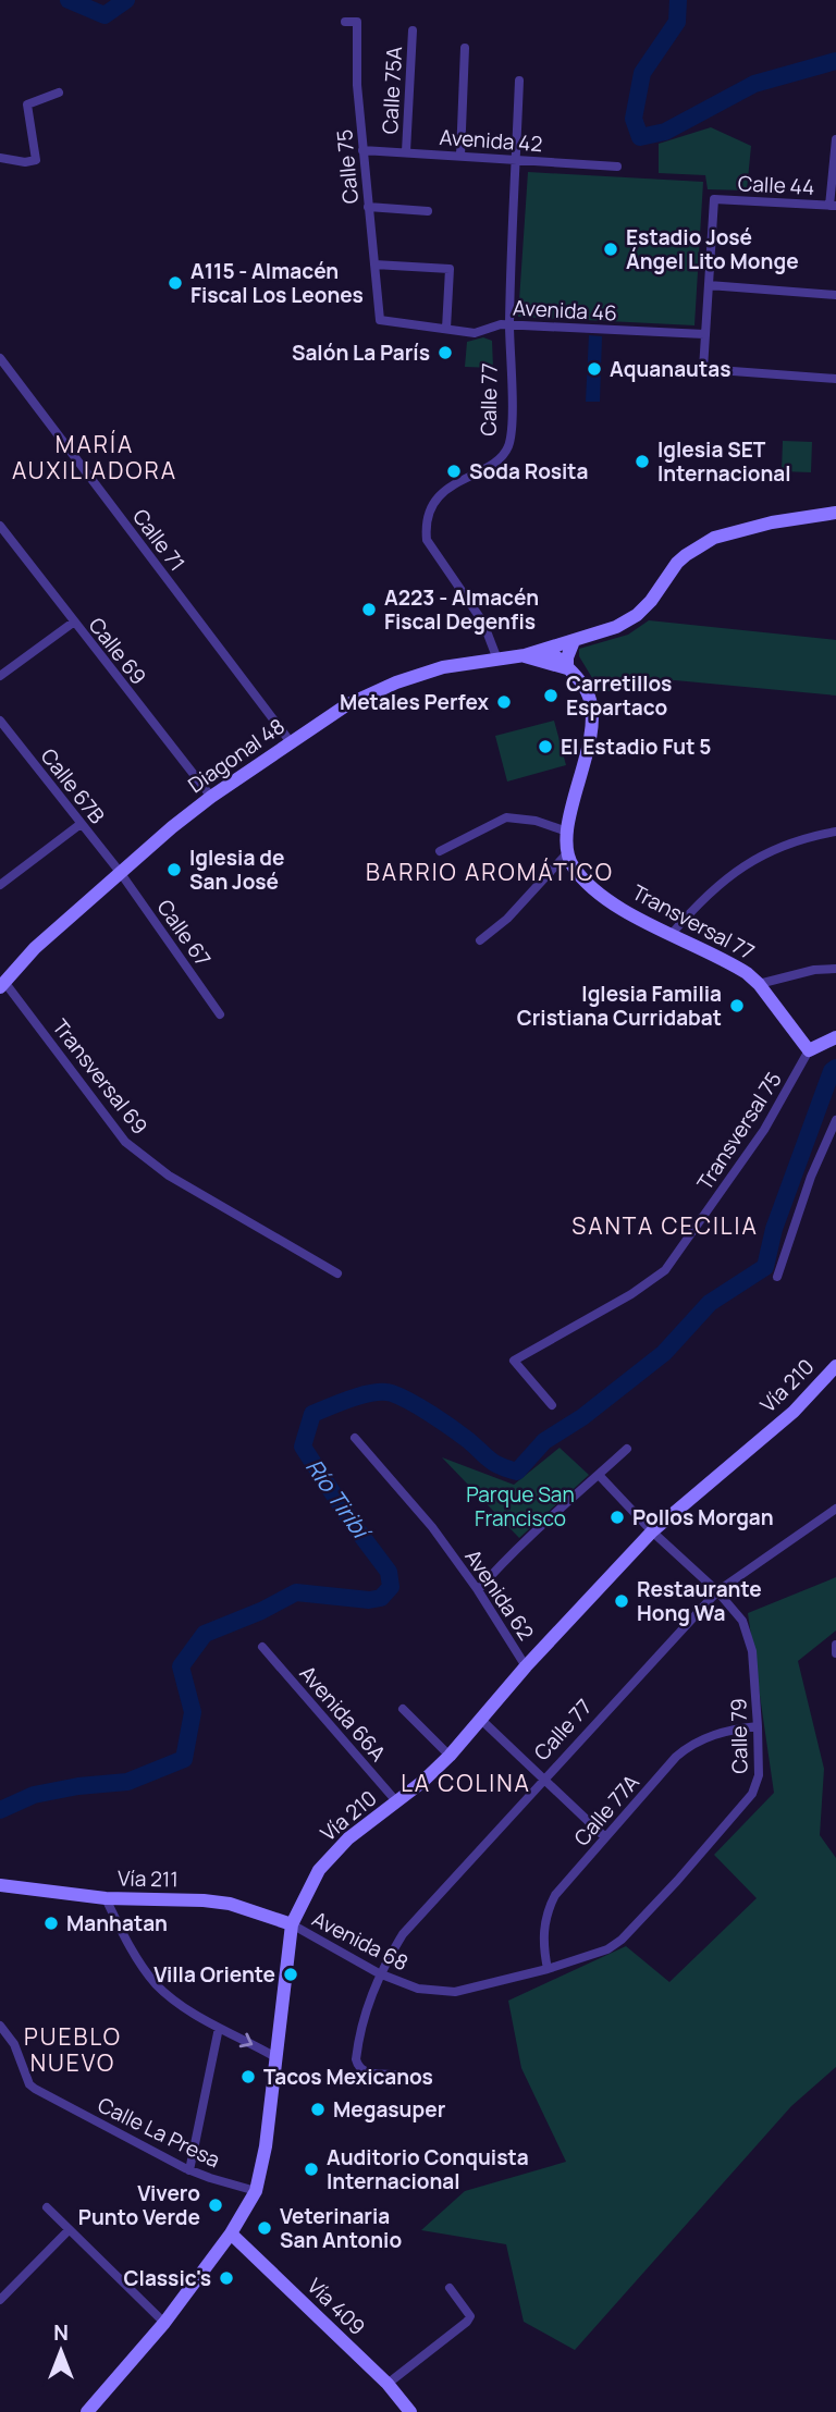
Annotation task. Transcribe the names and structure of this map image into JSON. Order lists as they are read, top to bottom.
{
  "streets": {
    "street": [
      "Calle 75A",
      "Avenida 42",
      "Calle 75",
      "Calle 44",
      "Avenida 46",
      "Calle 77",
      "Calle 71",
      "Calle 69",
      "Diagonal 48",
      "Calle 67B",
      "Transversal 77",
      "Calle 67",
      "Transversal 69",
      "Transversal 75",
      "Vía 210",
      "Avenida 62",
      "Avenida 66A",
      "Calle 79",
      "Calle 77A",
      "Vía 211",
      "Avenida 68",
      "Calle La Presa",
      "Vía 409"
    ]
  },
  "crossings": [
    ["Calle 75A", "Avenida 42"],
    ["Avenida 42", "Calle 75"],
    ["Avenida 42", "Calle 77"],
    ["Calle 75", "Avenida 46"],
    ["Avenida 46", "Calle 77"],
    ["Calle 77", "Diagonal 48"],
    ["Calle 77", "Calle 79"],
    ["Calle 77", "Avenida 68"],
    ["Calle 71", "Diagonal 48"],
    ["Calle 69", "Diagonal 48"],
    ["Diagonal 48", "Calle 67B"],
    ["Diagonal 48", "Calle 67"],
    ["Diagonal 48", "Transversal 69"],
    ["Calle 67B", "Calle 67"],
    ["Transversal 77", "Transversal 75"],
    ["Vía 210", "Avenida 62"],
    ["Vía 210", "Avenida 66A"],
    ["Vía 210", "Calle 79"],
    ["Vía 210", "Vía 211"],
    ["Vía 210", "Avenida 68"],
    ["Vía 210", "Calle La Presa"],
    ["Vía 210", "Vía 409"],
    ["Calle 79", "Calle 77A"],
    ["Calle 79", "Avenida 68"],
    ["Calle 77A", "Avenida 68"],
    ["Vía 211", "Avenida 68"]
  ],
  "districts": [
    "MARÍA AUXILIADORA",
    "BARRIO AROMÁTICO",
    "SANTA CECILIA",
    "LA COLINA",
    "PUEBLO NUEVO"
  ],
  "water": ["Río Tiribí"],
  "parks": ["Parque San Francisco"],
  "places": [
    "Estadio José Ángel Lito Monge",
    "A115 - Almacén Fiscal Los Leones",
    "Salón La París",
    "Aquanautas",
    "Iglesia SET Internacional",
    "Soda Rosita",
    "A223 - Almacén Fiscal Degenfis",
    "Carretillos Espartaco",
    "Metales Perfex",
    "El Estadio Fut 5",
    "Iglesia de San José",
    "Iglesia Familia Cristiana Curridabat",
    "Pollos Morgan",
    "Restaurante Hong Wa",
    "Manhatan",
    "Villa Oriente",
    "Tacos Mexicanos",
    "Megasuper",
    "Auditorio Conquista Internacional",
    "Vivero Punto Verde",
    "Veterinaria San Antonio",
    "Classic's"
  ],
  "north": "top"
}
